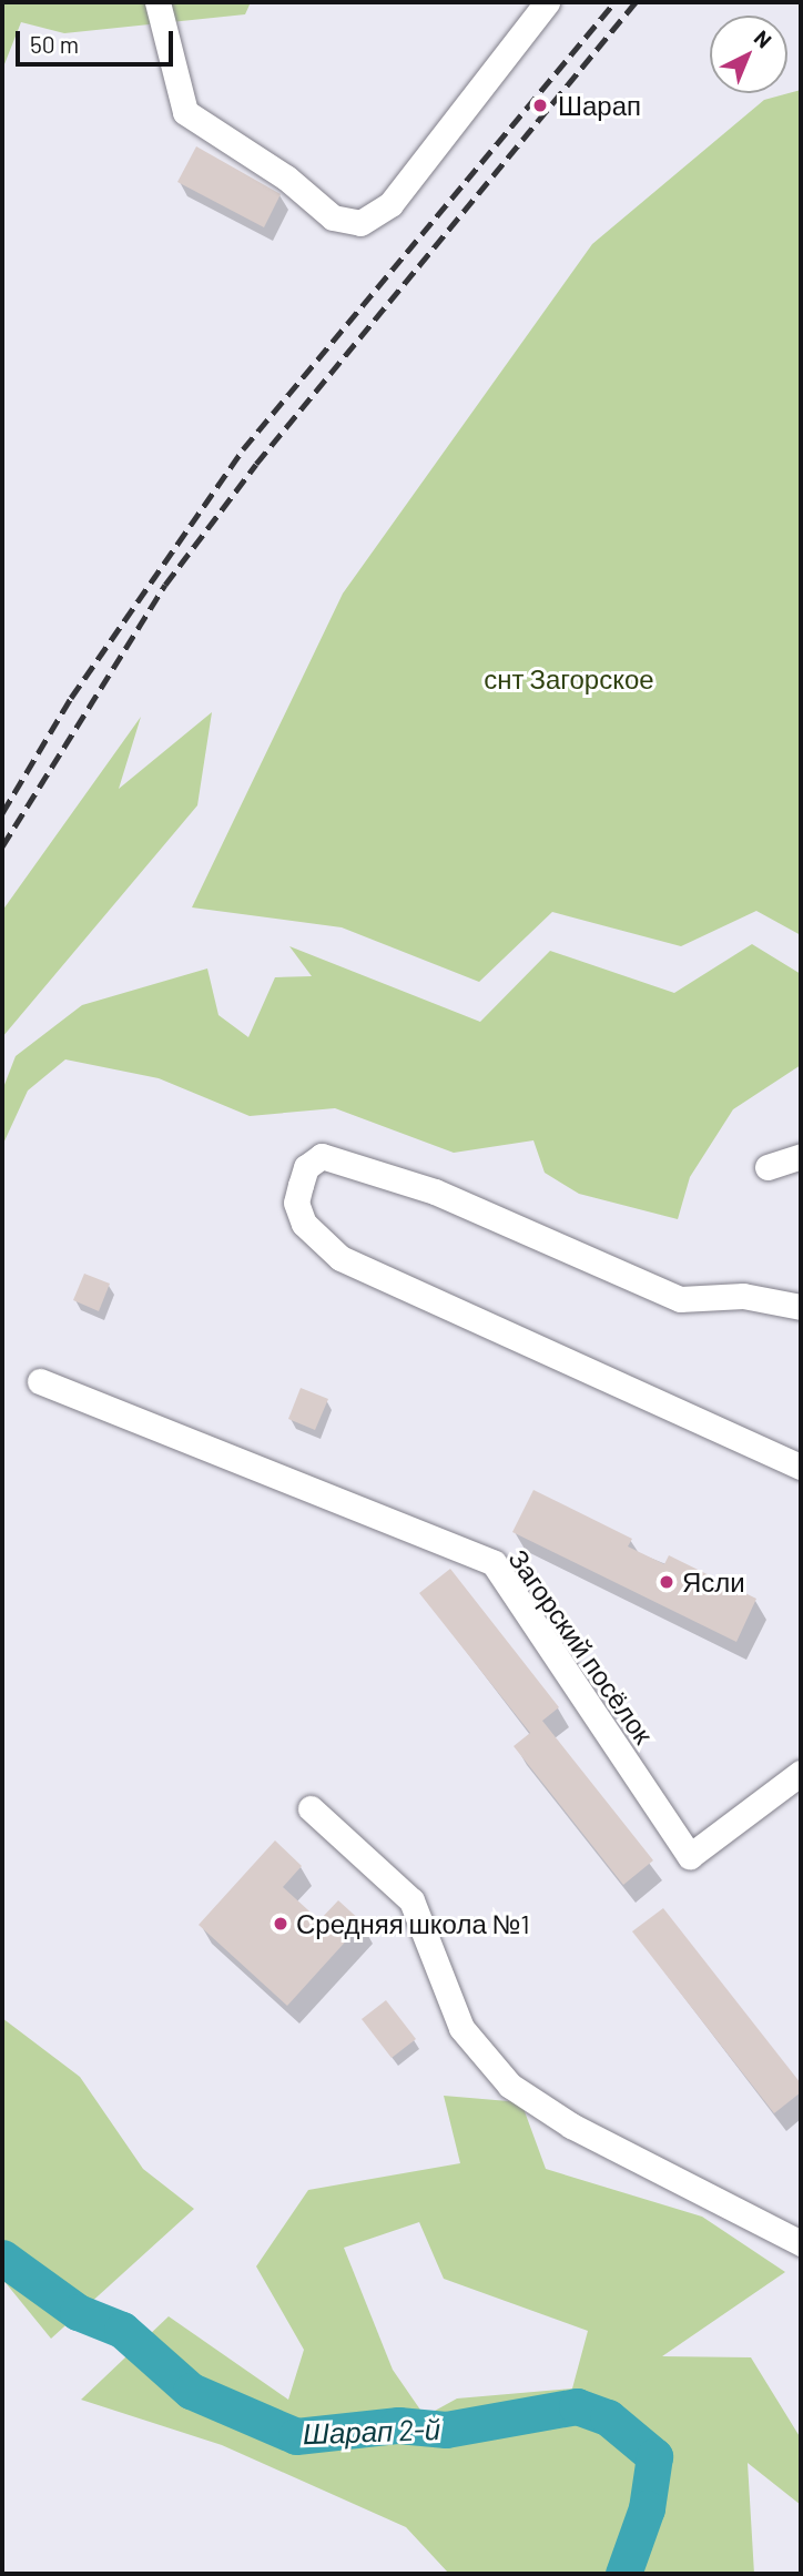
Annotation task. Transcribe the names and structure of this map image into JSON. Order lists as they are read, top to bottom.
{
  "streets": {
    "street": ["Загорский посёлок"]
  },
  "water": ["Шарап 2-й"],
  "parks": ["снт Загорское"],
  "places": ["Шарап", "Ясли", "Средняя школа №1"],
  "scale_bar": "50 m",
  "north": "top right"
}
